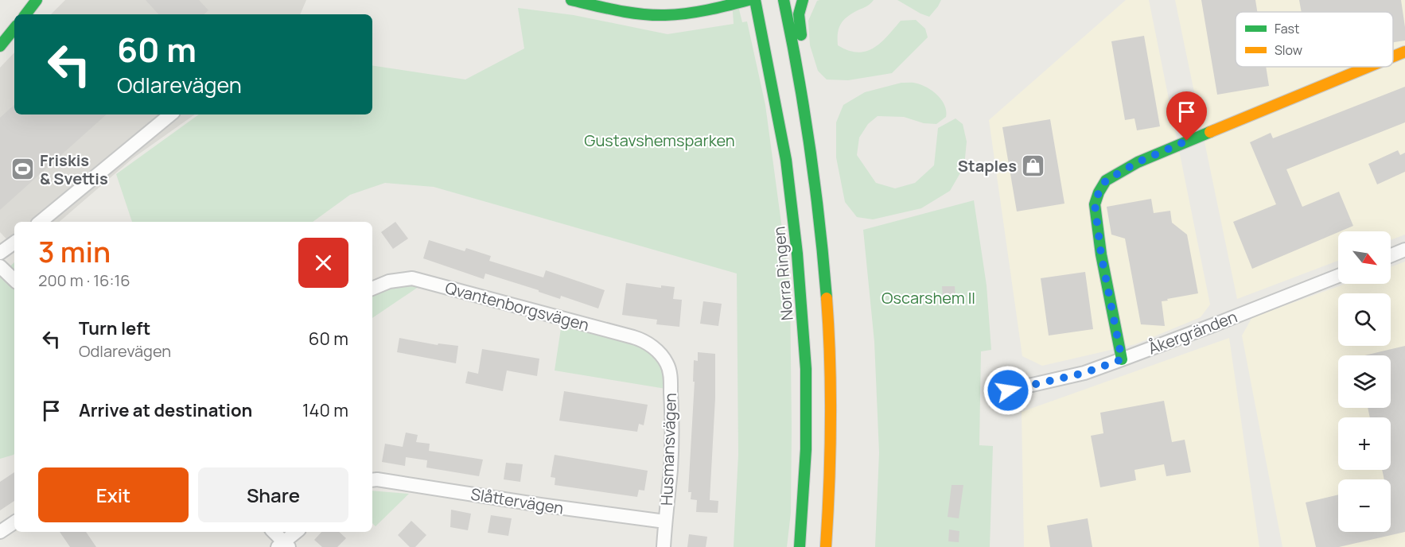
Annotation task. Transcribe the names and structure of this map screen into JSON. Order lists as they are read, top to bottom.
{
  "streets": {
    "main road": ["Norra Ringen"],
    "street": [
      "Qvantenborgsvägen",
      "Åkergränden",
      "Husmansvägen",
      "Slåttervägen"
    ]
  },
  "crossings": [
    ["Qvantenborgsvägen", "Husmansvägen"],
    ["Husmansvägen", "Slåttervägen"]
  ],
  "parks": ["Gustavshemsparken", "Oscarshem II"],
  "places": {
    "shop": ["Staples"],
    "sports": ["Friskis & Svettis"]
  },
  "legend": ["Fast", "Slow"],
  "north": "bottom right",
  "page": {
    "turn": ["60 m", "Odlarevägen"],
    "heading": ["3 min", "200 m · 16:16"],
    "map_buttons": ["+", "−"],
    "list": [
      {
        "name": "Turn left",
        "note": "Odlarevägen",
        "value": "60 m"
      },
      {
        "name": "Arrive at destination",
        "value": "140 m"
      }
    ],
    "buttons": ["Exit", "Share"]
  }
}
